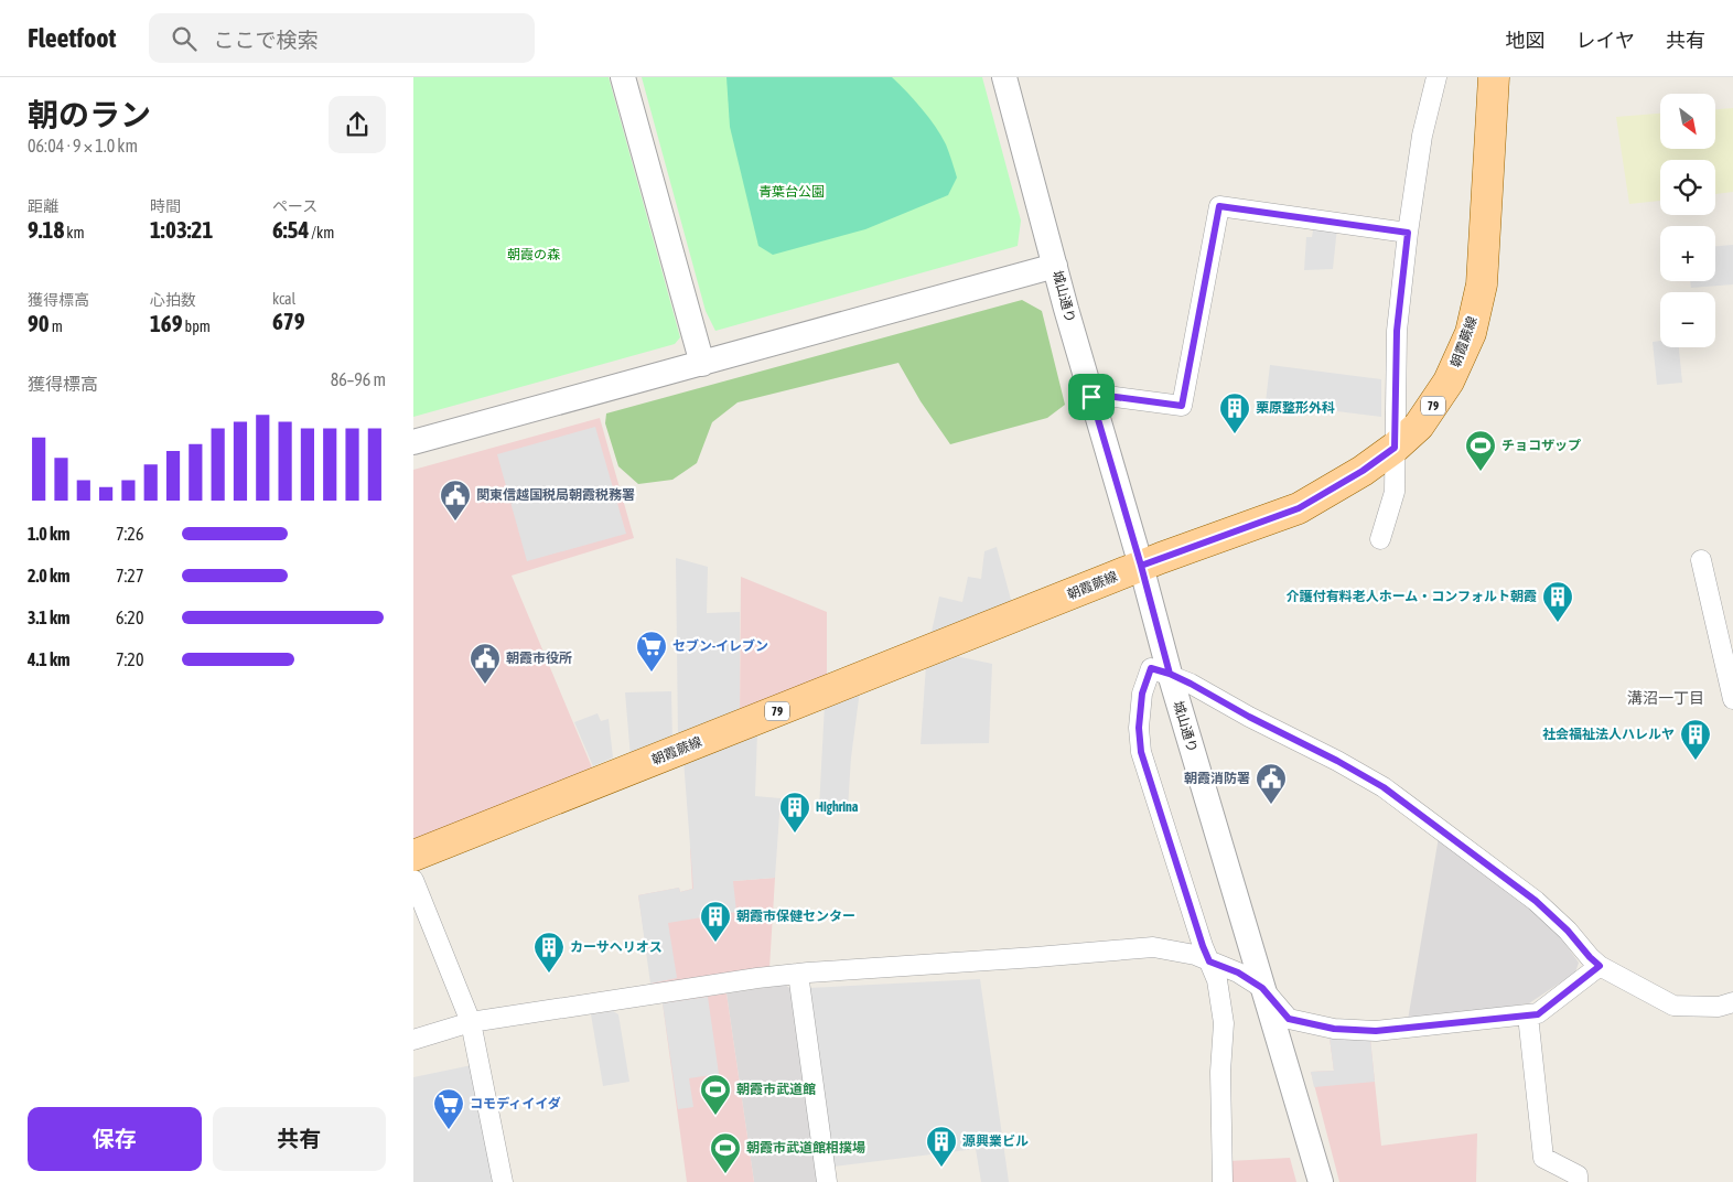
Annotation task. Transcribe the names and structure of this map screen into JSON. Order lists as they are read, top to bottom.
{
  "streets": {
    "main road": ["朝霞蕨線", "79"],
    "street": ["城山通り"]
  },
  "crossings": [
    ["城山通り", "朝霞蕨線"]
  ],
  "districts": ["溝沼一丁目"],
  "parks": ["青葉台公園", "朝霞の森"],
  "places": {
    "building": [
      "栗原整形外科",
      "介護付有料老人ホーム・コンフォルト朝霞",
      "社会福祉法人ハレルヤ",
      "Highrina",
      "朝霞市保健センター",
      "カーサヘリオス",
      "源興業ビル"
    ],
    "sports": ["チョコザップ", "朝霞市武道館", "朝霞市武道館相撲場"],
    "public building": ["関東信越国税局朝霞税務署", "朝霞市役所", "朝霞消防署"],
    "supermarket": ["セブン-イレブン", "コモディイイダ"]
  },
  "north": "bottom right",
  "page": {
    "header": "Fleetfoot",
    "search": "ここで検索",
    "nav": ["地図", "レイヤ", "共有"],
    "heading": ["朝のラン", "06:04 · 9 × 1.0 km"],
    "map_buttons": ["+", "−"],
    "stats": [
      ["距離", "9.18 km"],
      ["時間", "1:03:21"],
      ["ペース", "6:54 /km"],
      ["獲得標高", "90 m"],
      ["心拍数", "169 bpm"],
      ["kcal", "679"]
    ],
    "chart": ["獲得標高", "86–96 m"],
    "list": [
      {
        "name": "1.0 km",
        "note": "7:26"
      },
      {
        "name": "2.0 km",
        "note": "7:27"
      },
      {
        "name": "3.1 km",
        "note": "6:20"
      },
      {
        "name": "4.1 km",
        "note": "7:20"
      }
    ],
    "buttons": ["保存", "共有"]
  }
}
